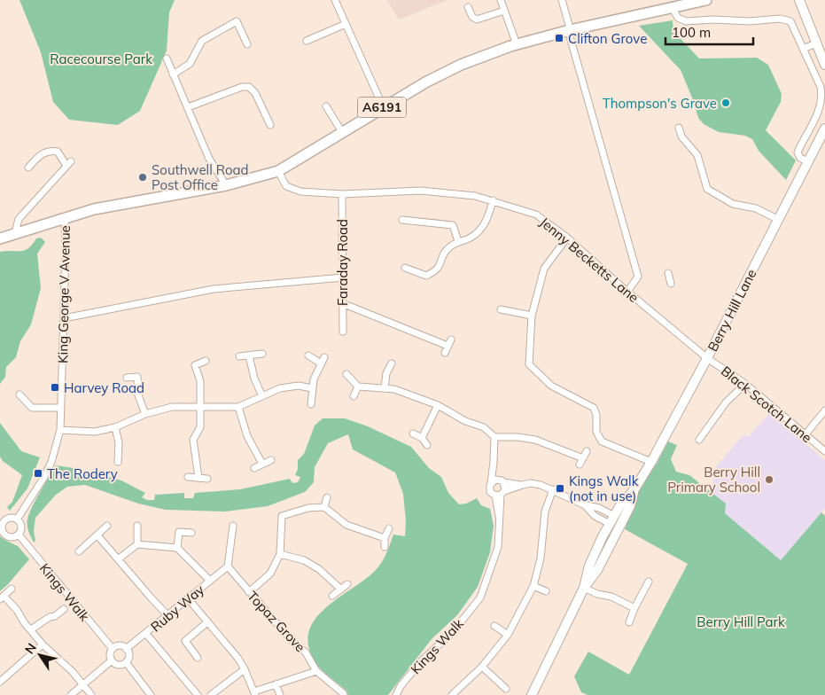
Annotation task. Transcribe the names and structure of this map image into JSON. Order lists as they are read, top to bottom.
{
  "streets": {
    "main road": ["A6191"],
    "street": [
      "Jenny Becketts Lane",
      "Faraday Road",
      "King George V Avenue",
      "Berry Hill Lane",
      "Black Scotch Lane",
      "Kings Walk",
      "Ruby Way",
      "Topaz Grove"
    ]
  },
  "crossings": [
    ["A6191", "Jenny Becketts Lane"],
    ["A6191", "King George V Avenue"],
    ["Jenny Becketts Lane", "Faraday Road"],
    ["Jenny Becketts Lane", "Berry Hill Lane"],
    ["Jenny Becketts Lane", "Black Scotch Lane"],
    ["King George V Avenue", "Kings Walk"],
    ["Berry Hill Lane", "Black Scotch Lane"],
    ["Kings Walk", "Ruby Way"],
    ["Ruby Way", "Topaz Grove"]
  ],
  "parks": ["Racecourse Park", "Berry Hill Park"],
  "places": {
    "transit": [
      "Clifton Grove",
      "Harvey Road",
      "The Rodery",
      "Kings Walk (not in use)"
    ],
    "other": ["Thompson's Grave", "Southwell Road Post Office", "Berry Hill Primary School"]
  },
  "scale_bar": "100 m",
  "north": "top left"
}
